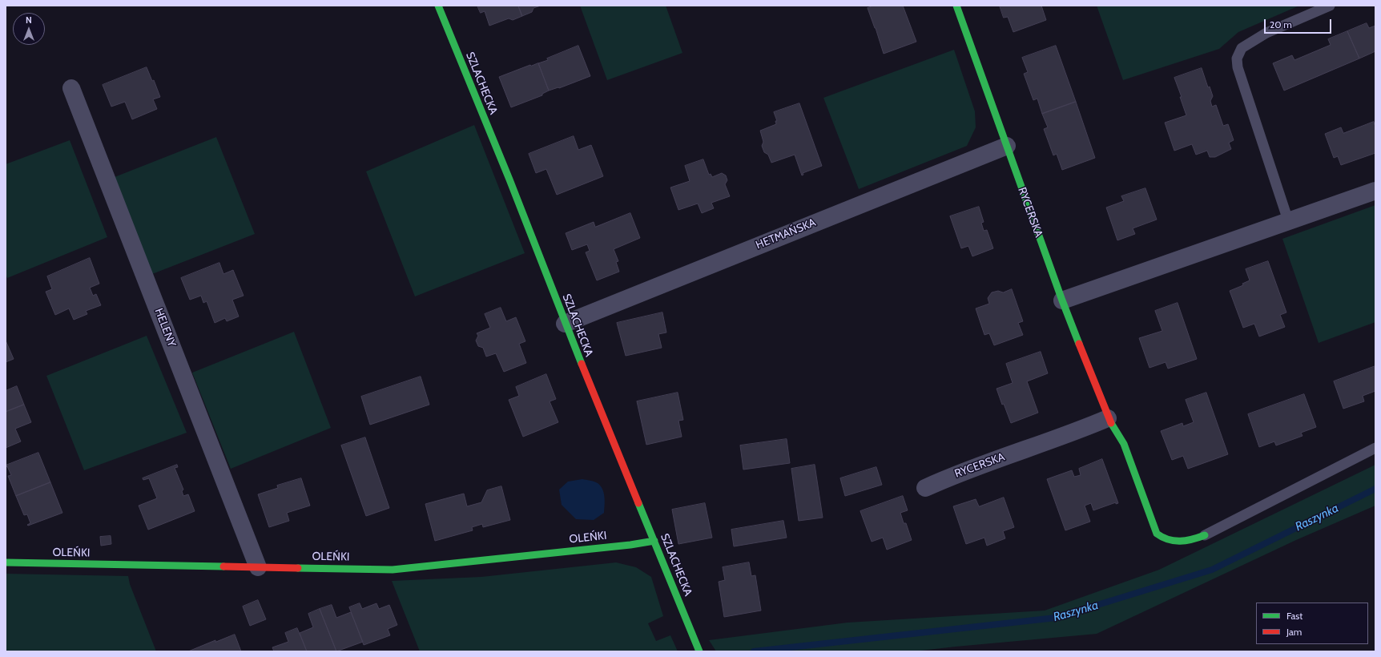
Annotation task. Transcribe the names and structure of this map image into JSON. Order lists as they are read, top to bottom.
{
  "streets": {
    "street": [
      "SZLACHECKA",
      "RYCERSKA",
      "HETMAŃSKA",
      "HELENY",
      "OLEŃKI"
    ]
  },
  "crossings": [
    ["SZLACHECKA", "HETMAŃSKA"],
    ["SZLACHECKA", "OLEŃKI"],
    ["RYCERSKA", "HETMAŃSKA"],
    ["HELENY", "OLEŃKI"]
  ],
  "water": ["Raszynka"],
  "legend": ["Fast", "Jam"],
  "scale_bar": "20 m",
  "north": "top"
}
